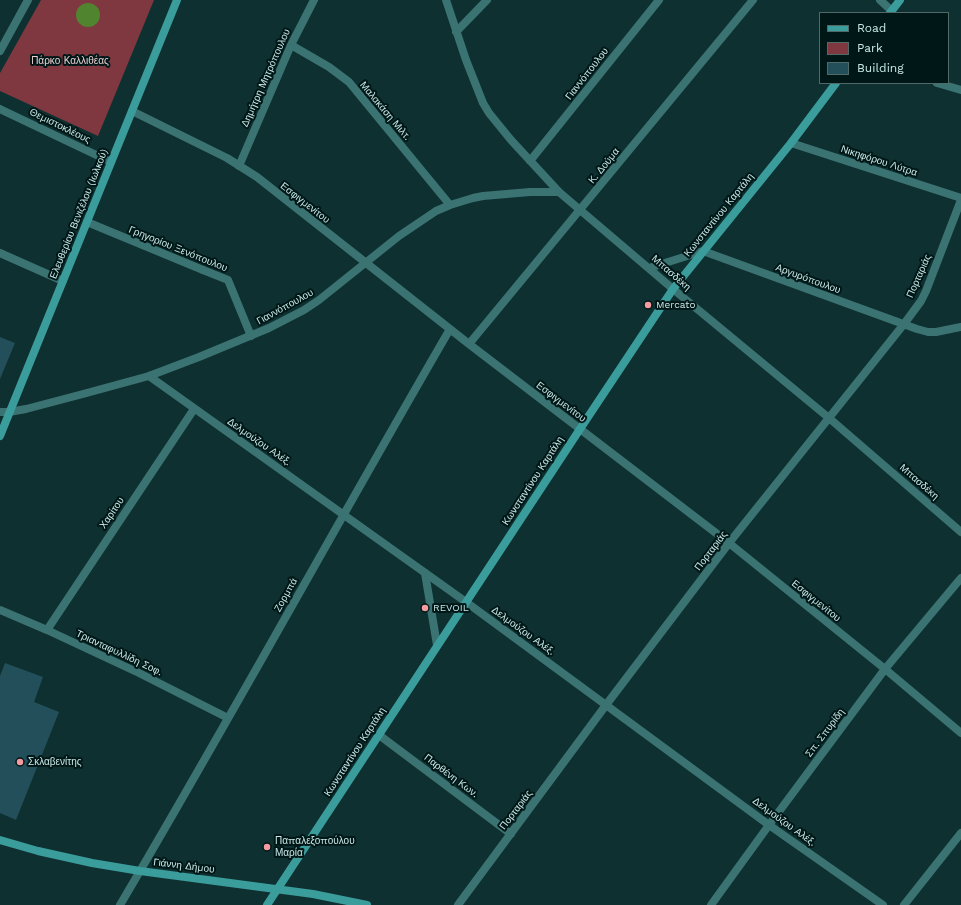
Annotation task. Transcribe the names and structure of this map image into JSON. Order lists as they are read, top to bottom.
{
  "streets": {
    "street": [
      "Γιαννόπουλου",
      "Δημήτρη Μητρόπουλου",
      "Μαλακάση Μιλτ.",
      "Θεμιστοκλέους",
      "Νικηφόρου Λύτρα",
      "Κ. Δούμα",
      "Εσφιγμενίτου",
      "Ελευθερίου Βενιζέλου (Ιωλκού)",
      "Κωνσταντίνου Καρτάλη",
      "Γρηγορίου Ξενόπουλου",
      "Μπασδέκη",
      "Πορταριάς",
      "Αργυρόπουλου",
      "Δελμούζου Αλέξ.",
      "Χαρίτου",
      "Ζορμπά",
      "Τριανταφυλλίδη Σοφ.",
      "Σπ. Σπυρίδη",
      "Παρθένη Κων.",
      "Γιάννη Δήμου"
    ]
  },
  "crossings": [
    ["Γιαννόπουλου", "Μαλακάση Μιλτ."],
    ["Γιαννόπουλου", "Εσφιγμενίτου"],
    ["Γιαννόπουλου", "Ελευθερίου Βενιζέλου (Ιωλκού)"],
    ["Γιαννόπουλου", "Γρηγορίου Ξενόπουλου"],
    ["Γιαννόπουλου", "Μπασδέκη"],
    ["Γιαννόπουλου", "Δελμούζου Αλέξ."],
    ["Δημήτρη Μητρόπουλου", "Μαλακάση Μιλτ."],
    ["Δημήτρη Μητρόπουλου", "Εσφιγμενίτου"],
    ["Θεμιστοκλέους", "Ελευθερίου Βενιζέλου (Ιωλκού)"],
    ["Νικηφόρου Λύτρα", "Κωνσταντίνου Καρτάλη"],
    ["Νικηφόρου Λύτρα", "Πορταριάς"],
    ["Κ. Δούμα", "Εσφιγμενίτου"],
    ["Κ. Δούμα", "Μπασδέκη"],
    ["Εσφιγμενίτου", "Ελευθερίου Βενιζέλου (Ιωλκού)"],
    ["Εσφιγμενίτου", "Κωνσταντίνου Καρτάλη"],
    ["Εσφιγμενίτου", "Πορταριάς"],
    ["Εσφιγμενίτου", "Ζορμπά"],
    ["Εσφιγμενίτου", "Σπ. Σπυρίδη"],
    ["Ελευθερίου Βενιζέλου (Ιωλκού)", "Γρηγορίου Ξενόπουλου"],
    ["Κωνσταντίνου Καρτάλη", "Μπασδέκη"],
    ["Κωνσταντίνου Καρτάλη", "Αργυρόπουλου"],
    ["Κωνσταντίνου Καρτάλη", "Δελμούζου Αλέξ."],
    ["Κωνσταντίνου Καρτάλη", "Παρθένη Κων."],
    ["Κωνσταντίνου Καρτάλη", "Γιάννη Δήμου"],
    ["Μπασδέκη", "Πορταριάς"],
    ["Πορταριάς", "Αργυρόπουλου"],
    ["Πορταριάς", "Δελμούζου Αλέξ."],
    ["Πορταριάς", "Παρθένη Κων."],
    ["Δελμούζου Αλέξ.", "Χαρίτου"],
    ["Δελμούζου Αλέξ.", "Ζορμπά"],
    ["Δελμούζου Αλέξ.", "Σπ. Σπυρίδη"],
    ["Χαρίτου", "Τριανταφυλλίδη Σοφ."],
    ["Ζορμπά", "Τριανταφυλλίδη Σοφ."],
    ["Ζορμπά", "Γιάννη Δήμου"]
  ],
  "parks": ["Πάρκο Καλλιθέας"],
  "places": [
    "Mercato",
    "REVOIL",
    "Σκλαβενίτης",
    "Παπαλεξοπούλου Μαρία"
  ],
  "legend": ["Road", "Park", "Building"]
}
